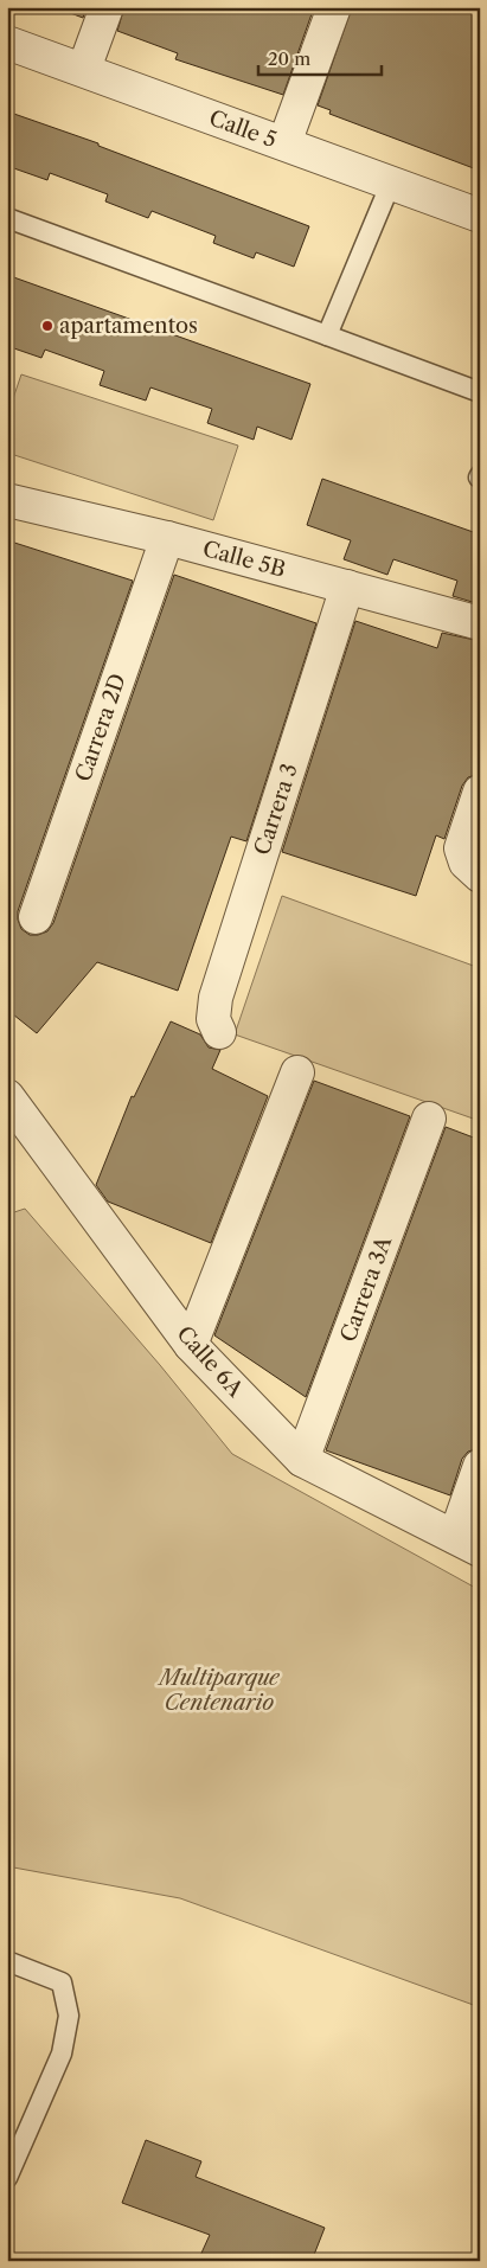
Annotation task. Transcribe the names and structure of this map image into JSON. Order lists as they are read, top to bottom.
{
  "streets": {
    "street": [
      "Calle 5",
      "Calle 5B",
      "Carrera 2D",
      "Carrera 3",
      "Carrera 3A",
      "Calle 6A"
    ]
  },
  "crossings": [
    ["Calle 5B", "Carrera 2D"],
    ["Calle 5B", "Carrera 3"],
    ["Carrera 3A", "Calle 6A"]
  ],
  "parks": ["Multiparque Centenario"],
  "places": ["apartamentos"],
  "scale_bar": "20 m"
}
